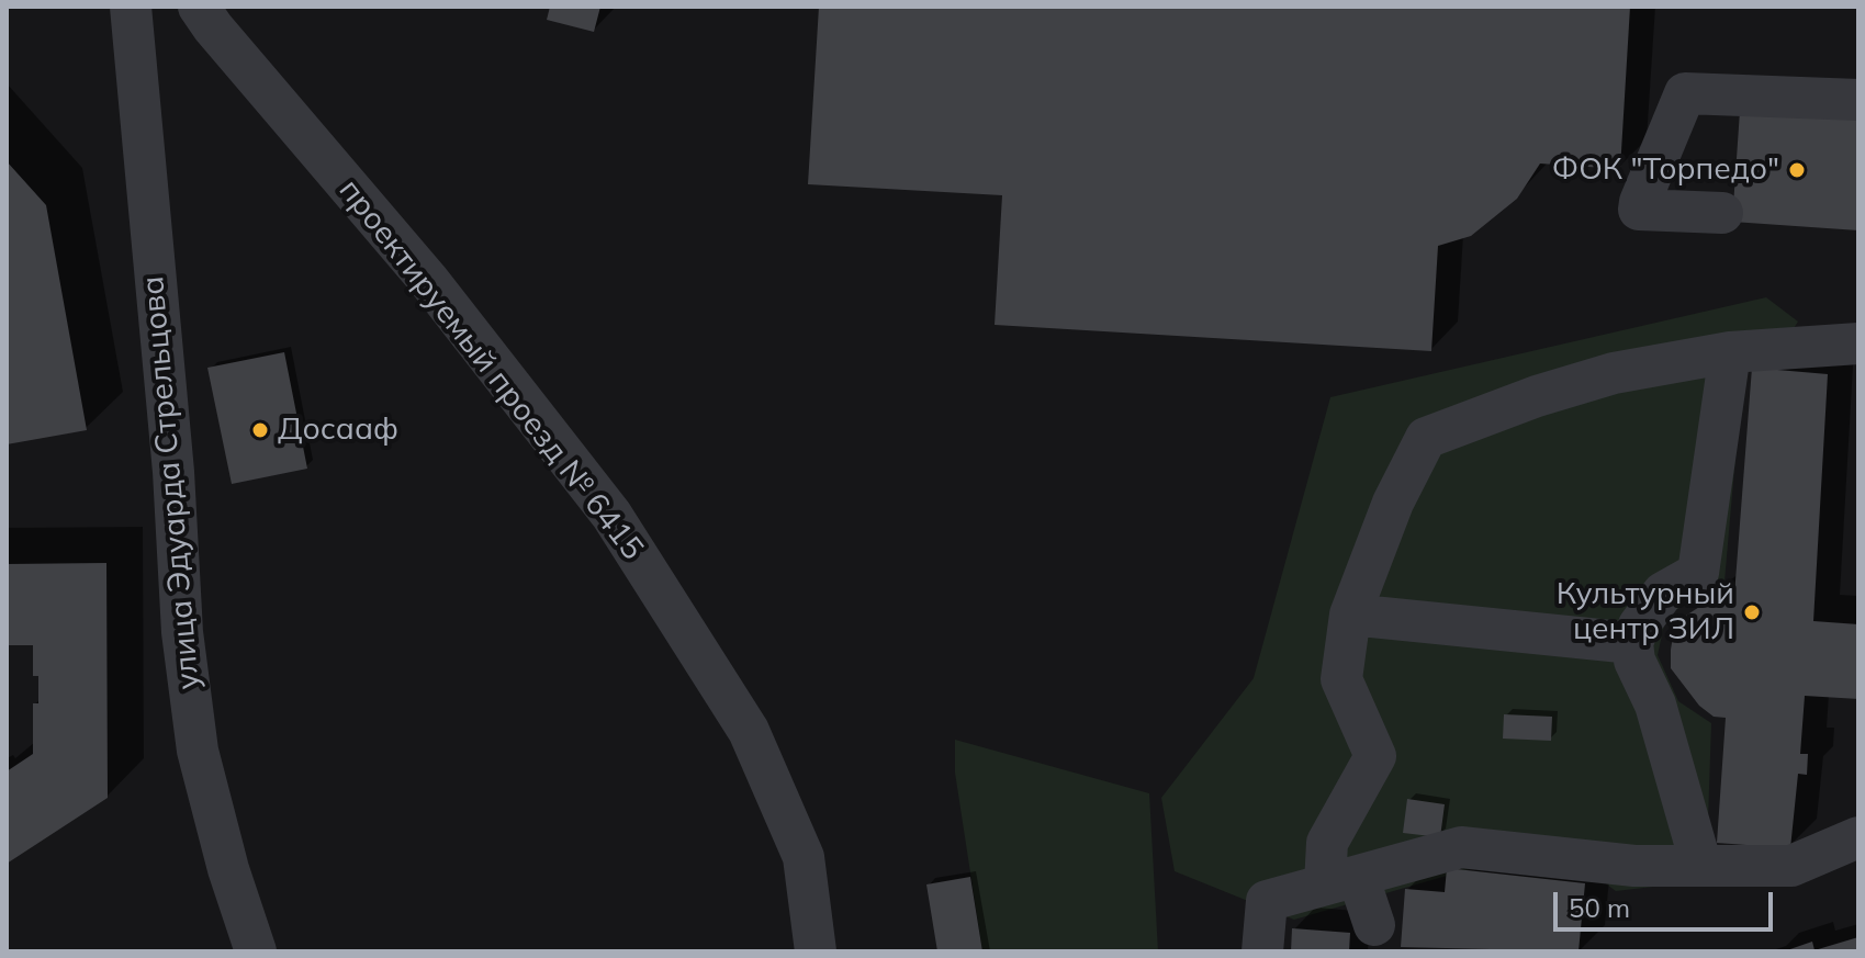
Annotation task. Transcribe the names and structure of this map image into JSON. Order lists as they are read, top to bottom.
{
  "streets": {
    "street": ["проектируемый проезд № 6415", "улица Эдуарда Стрельцова"]
  },
  "places": ["ФОК \"Торпедо\"", "Досааф", "Культурный центр ЗИЛ"],
  "scale_bar": "50 m"
}
